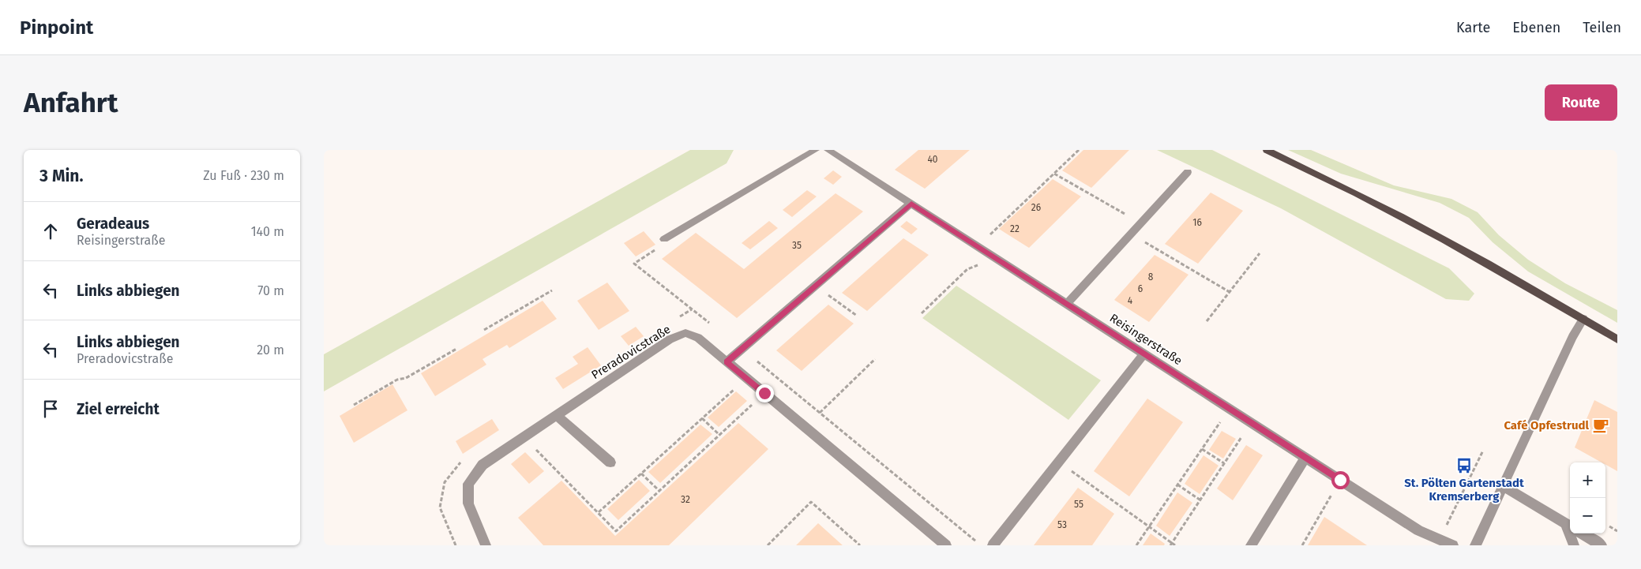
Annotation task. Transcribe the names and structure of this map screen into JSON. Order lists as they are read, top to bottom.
{
  "streets": {
    "street": ["Reisingerstraße", "Preradovicstraße"]
  },
  "places": {
    "cafe": ["Café Opfestrudl"],
    "bus stop": ["St. Pölten Gartenstadt Kremserberg"]
  },
  "house_numbers": [
    "40",
    "26",
    "16",
    "22",
    "35",
    "8",
    "6",
    "4",
    "32",
    "55",
    "53"
  ],
  "page": {
    "header": "Pinpoint",
    "nav": ["Karte", "Ebenen", "Teilen"],
    "buttons": "Route",
    "title": "Anfahrt",
    "heading": ["3 Min.", "Zu Fuß · 230 m"],
    "list": [
      ["Geradeaus", "Reisingerstraße", "140 m"],
      ["Links abbiegen", "70 m"],
      ["Links abbiegen", "Preradovicstraße", "20 m"],
      "Ziel erreicht"
    ],
    "map_buttons": ["+", "−"]
  }
}
